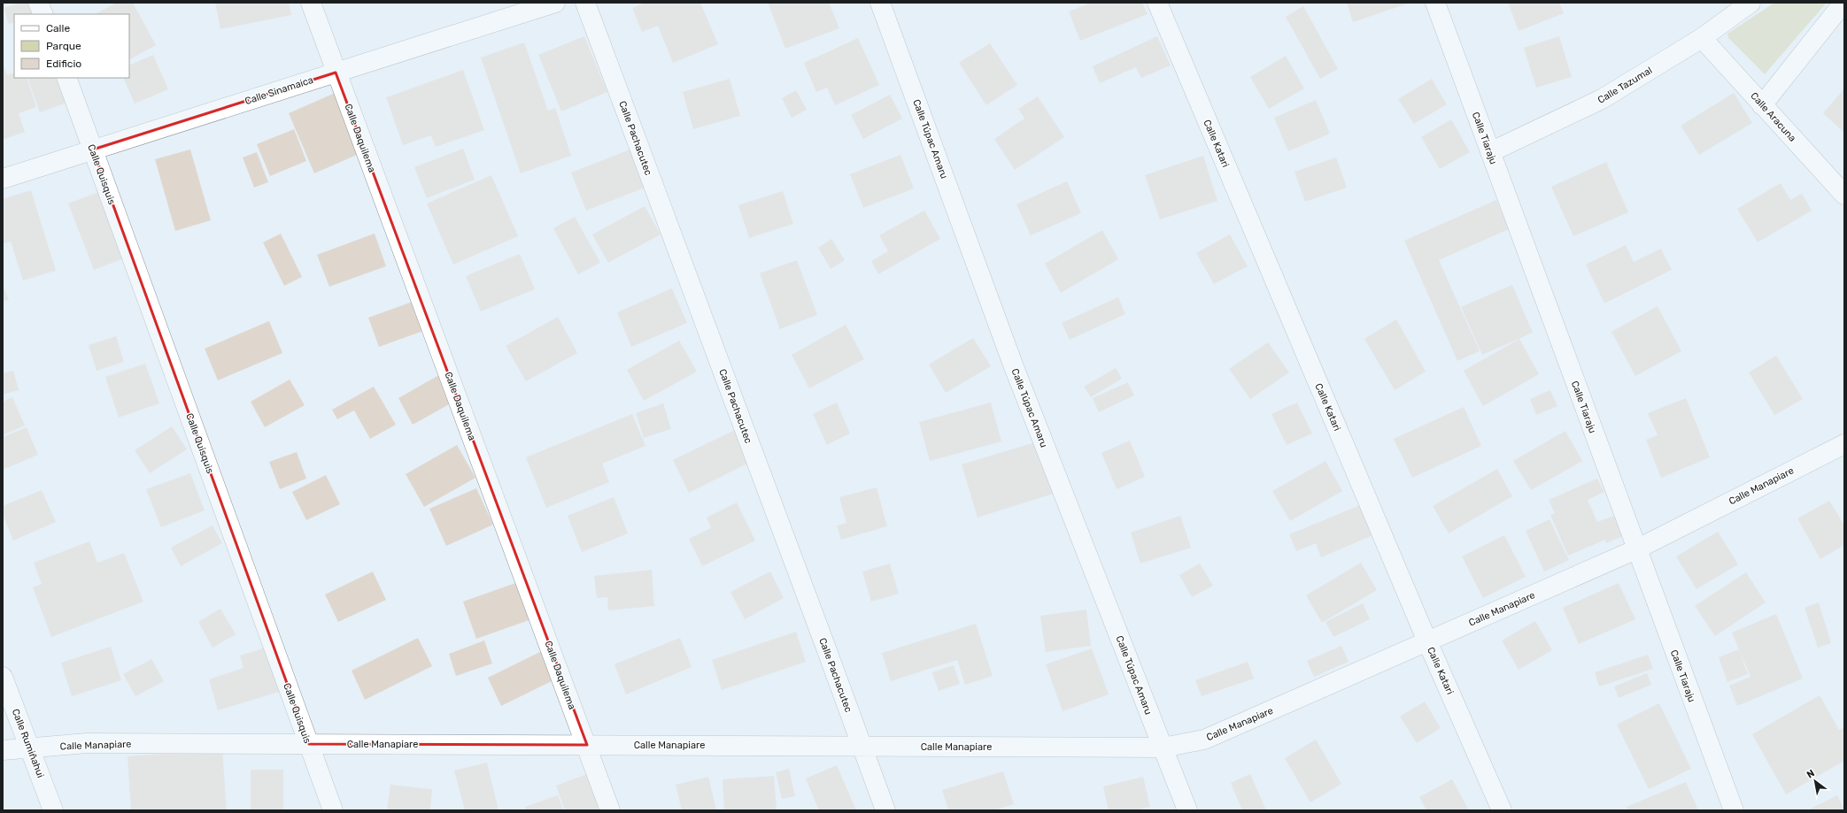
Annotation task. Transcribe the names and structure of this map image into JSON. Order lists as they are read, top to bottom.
{
  "streets": {
    "street": [
      "Calle Tazumal",
      "Calle Sinamaica",
      "Calle Aracuna",
      "Calle Daquilema",
      "Calle Pachacutec",
      "Calle Tiaraju",
      "Calle Túpac Amaru",
      "Calle Katari",
      "Calle Quisquis",
      "Calle Manapiare",
      "Calle Rumiñahui"
    ]
  },
  "crossings": [
    ["Calle Tazumal", "Calle Aracuna"],
    ["Calle Tazumal", "Calle Tiaraju"],
    ["Calle Sinamaica", "Calle Daquilema"],
    ["Calle Sinamaica", "Calle Quisquis"],
    ["Calle Daquilema", "Calle Manapiare"],
    ["Calle Pachacutec", "Calle Manapiare"],
    ["Calle Tiaraju", "Calle Manapiare"],
    ["Calle Túpac Amaru", "Calle Manapiare"],
    ["Calle Katari", "Calle Manapiare"],
    ["Calle Quisquis", "Calle Manapiare"],
    ["Calle Manapiare", "Calle Rumiñahui"]
  ],
  "legend": ["Calle", "Parque", "Edificio"],
  "north": "top left"
}
